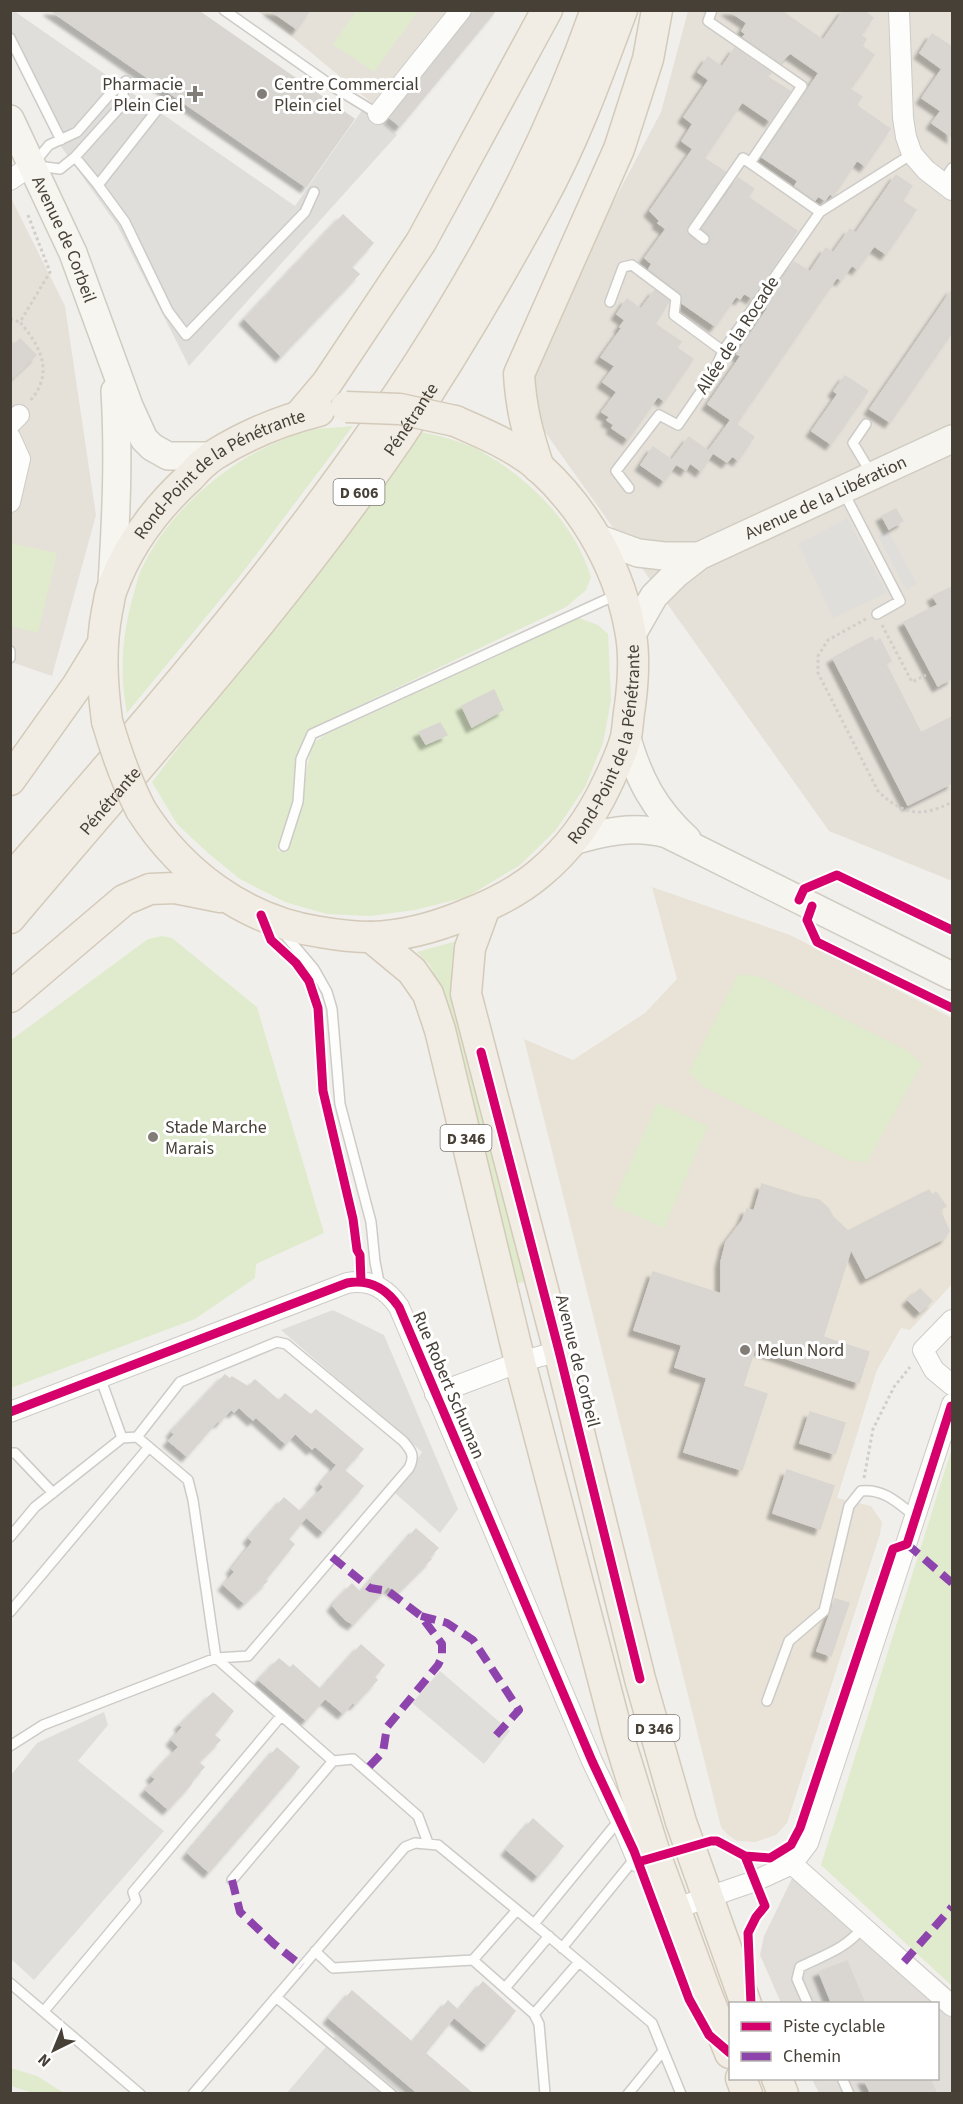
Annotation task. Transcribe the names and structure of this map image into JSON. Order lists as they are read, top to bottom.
{
  "streets": {
    "main road": [
      "Avenue de Corbeil",
      "Pénétrante",
      "Rond-Point de la Pénétrante",
      "D 606",
      "Avenue de la Libération",
      "D 346"
    ],
    "street": ["Rue Robert Schuman"],
    "lane": ["Allée de la Rocade"]
  },
  "crossings": [
    ["Avenue de Corbeil", "Rond-Point de la Pénétrante"],
    ["Avenue de Corbeil", "Rue Robert Schuman"],
    ["Rond-Point de la Pénétrante", "Avenue de la Libération"],
    ["Rond-Point de la Pénétrante", "D 346"],
    ["D 346", "Rue Robert Schuman"]
  ],
  "places": {
    "health": ["Pharmacie Plein Ciel"],
    "other": ["Centre Commercial Plein ciel", "Stade Marche Marais", "Melun Nord"]
  },
  "legend": ["Piste cyclable", "Chemin"],
  "north": "bottom left"
}
